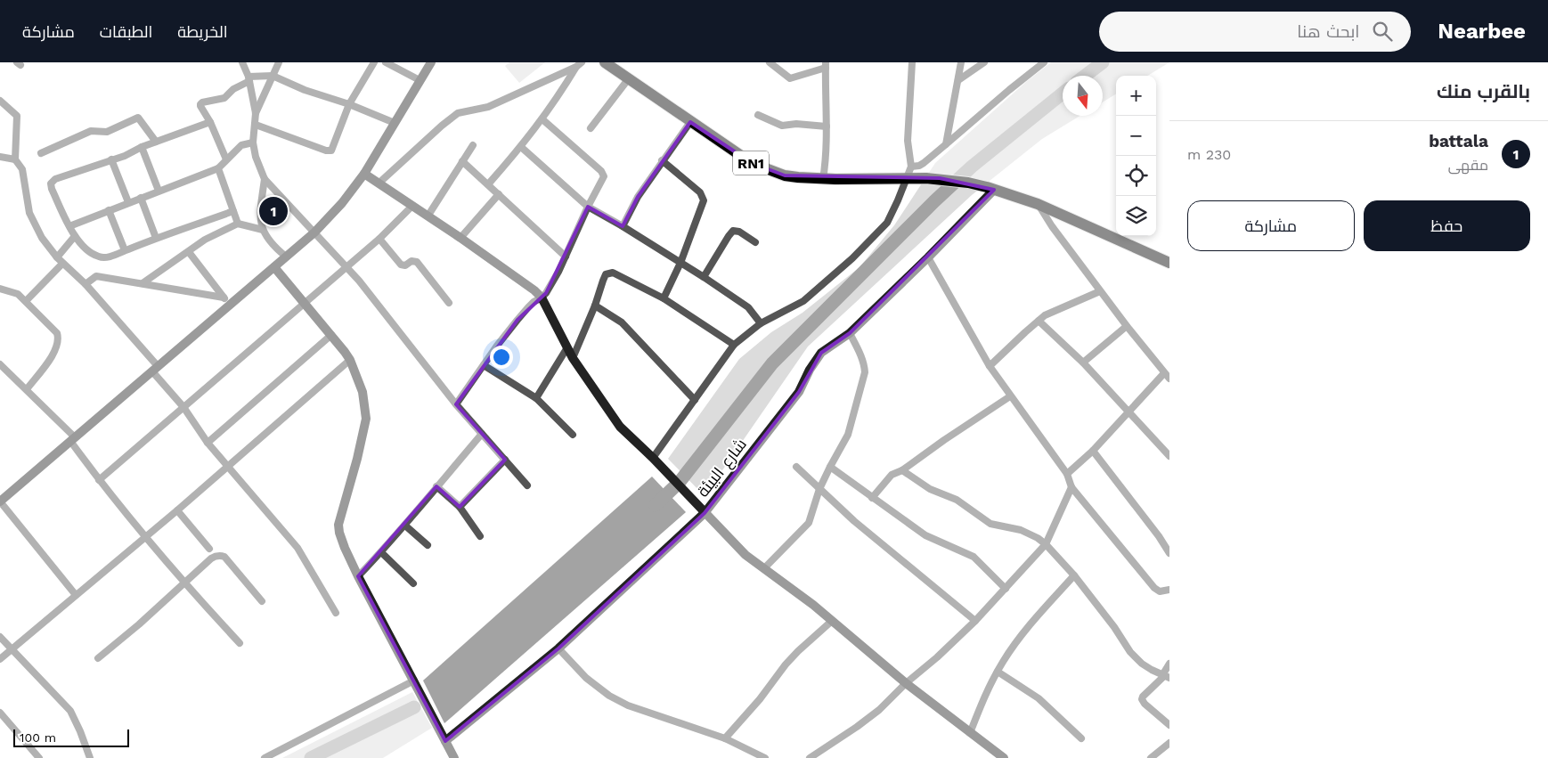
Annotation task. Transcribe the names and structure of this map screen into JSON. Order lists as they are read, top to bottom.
{
  "streets": {
    "main road": ["RN1"],
    "street": ["شارع البيئة"]
  },
  "crossings": [
    ["RN1", "شارع البيئة"]
  ],
  "scale_bar": "100 m",
  "north": "bottom",
  "page": {
    "header": "Nearbee",
    "search": "ابحث هنا",
    "nav": ["الخريطة", "الطبقات", "مشاركة"],
    "heading": "بالقرب منك",
    "map_buttons": ["+", "−"],
    "list": [
      {
        "mark": "1",
        "name": "battala",
        "note": "مقهى",
        "value": "230 m"
      }
    ],
    "buttons": ["حفظ", "مشاركة"],
    "pins": "1",
    "scale": "100 m"
  }
}
